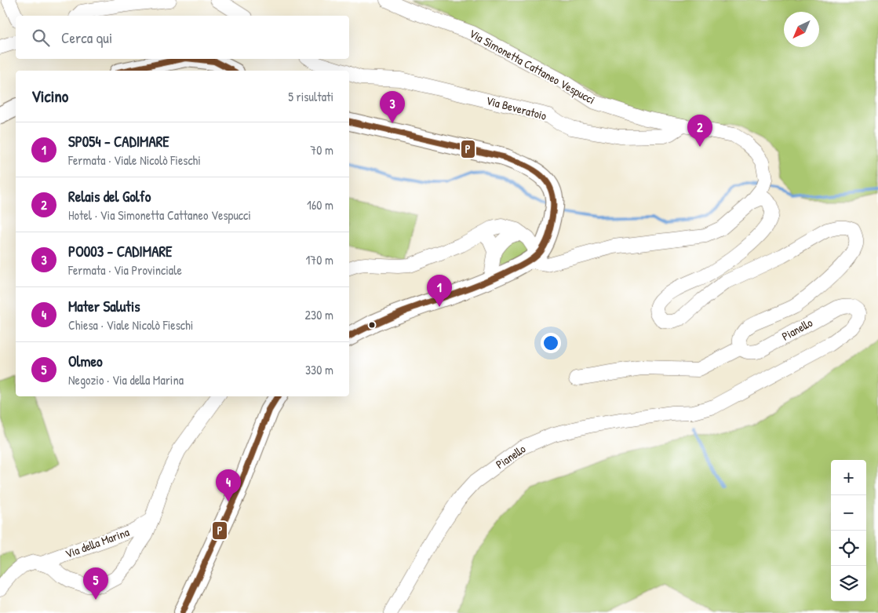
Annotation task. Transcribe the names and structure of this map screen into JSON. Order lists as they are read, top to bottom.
{
  "streets": {
    "street": [
      "Via Simonetta Cattaneo Vespucci",
      "Via Beveratoio",
      "Pianello",
      "Via della Marina"
    ]
  },
  "crossings": [
    ["Via Simonetta Cattaneo Vespucci", "Via Beveratoio"],
    ["Via Simonetta Cattaneo Vespucci", "Pianello"]
  ],
  "lines": ["transit line P"],
  "north": "bottom left",
  "page": {
    "search": "Cerca qui",
    "heading": ["Vicino", "5 risultati"],
    "pins": [
      "3",
      "2",
      "1",
      "4",
      "5"
    ],
    "list": [
      {
        "mark": "1",
        "name": "SP054 - CADIMARE",
        "note": "Fermata · Viale Nicolò Fieschi",
        "value": "70 m"
      },
      {
        "mark": "2",
        "name": "Relais del Golfo",
        "note": "Hotel · Via Simonetta Cattaneo Vespucci",
        "value": "160 m"
      },
      {
        "mark": "3",
        "name": "PO003 - CADIMARE",
        "note": "Fermata · Via Provinciale",
        "value": "170 m"
      },
      {
        "mark": "4",
        "name": "Mater Salutis",
        "note": "Chiesa · Viale Nicolò Fieschi",
        "value": "230 m"
      },
      {
        "mark": "5",
        "name": "Olmeo",
        "note": "Negozio · Via della Marina",
        "value": "330 m"
      }
    ],
    "map_buttons": ["+", "−"]
  }
}
